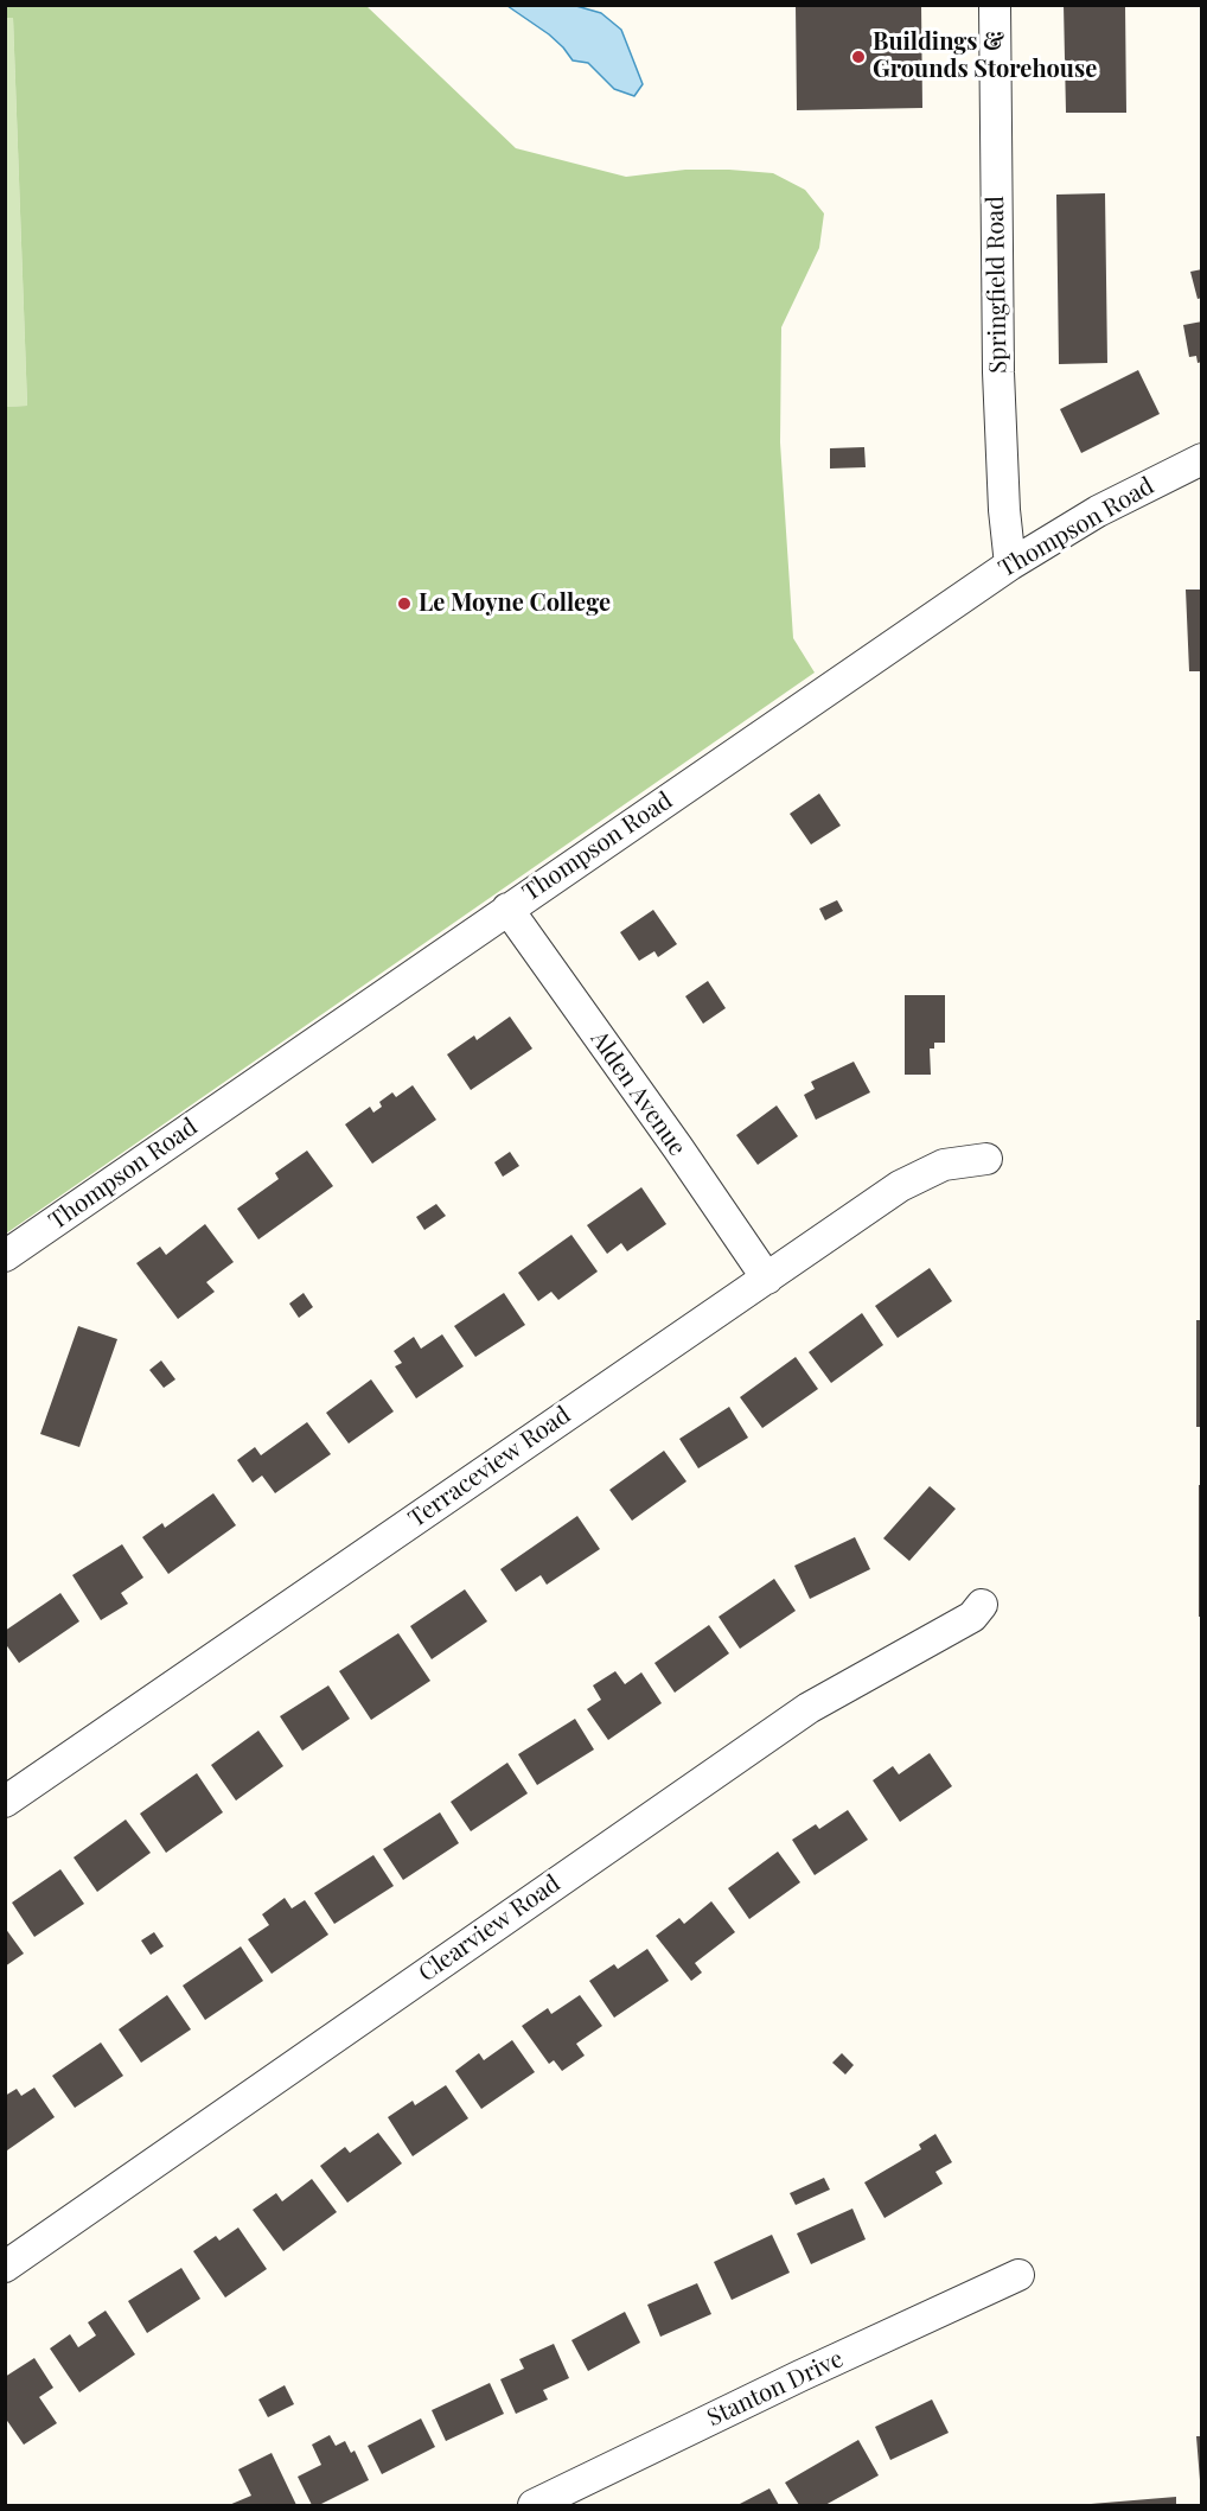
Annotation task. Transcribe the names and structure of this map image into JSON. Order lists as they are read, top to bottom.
{
  "streets": {
    "street": [
      "Springfield Road",
      "Thompson Road",
      "Alden Avenue",
      "Terraceview Road",
      "Clearview Road",
      "Stanton Drive"
    ]
  },
  "crossings": [
    ["Springfield Road", "Thompson Road"],
    ["Thompson Road", "Alden Avenue"],
    ["Alden Avenue", "Terraceview Road"]
  ],
  "places": ["Buildings & Grounds Storehouse", "Le Moyne College"]
}
